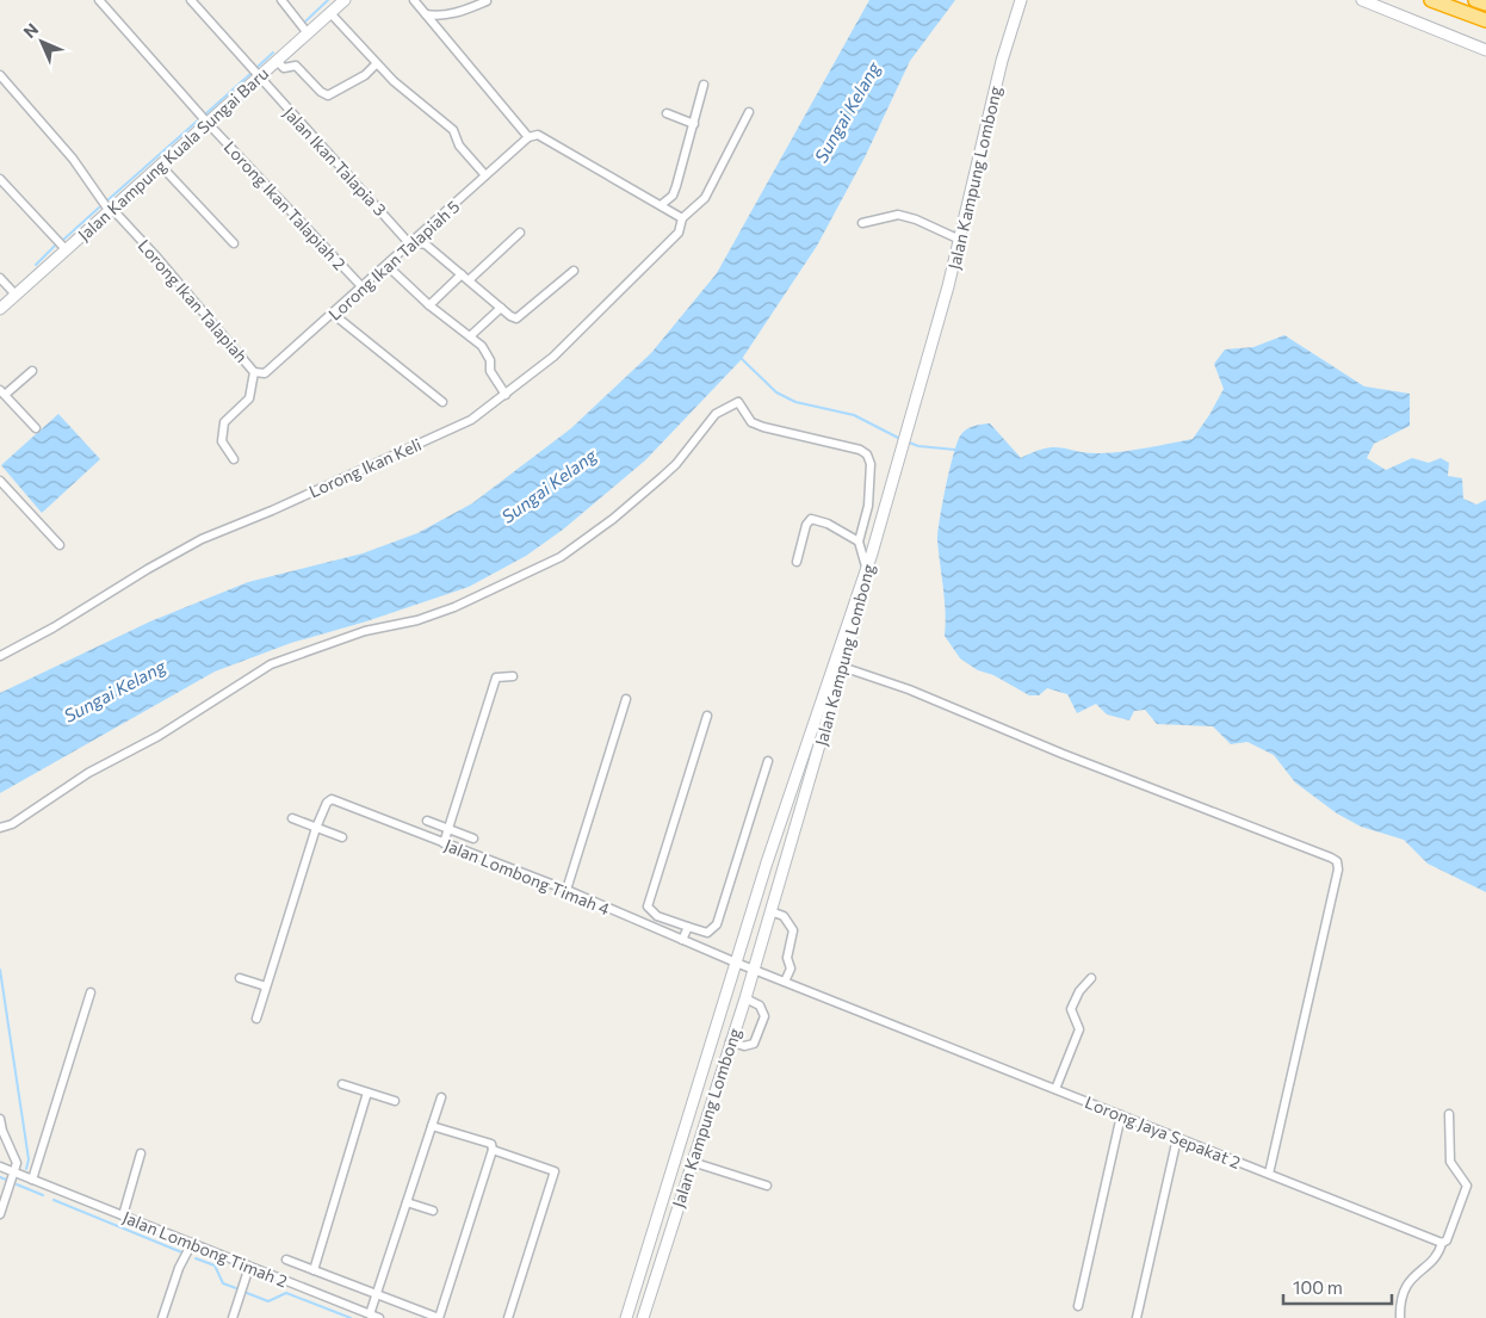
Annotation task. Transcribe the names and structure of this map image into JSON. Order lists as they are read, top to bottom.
{
  "streets": {
    "street": [
      "Jalan Kampung Kuala Sungai Baru",
      "Jalan Ikan Talapia 3",
      "Jalan Kampung Lombong",
      "Lorong Ikan Talapiah 2",
      "Lorong Ikan Talapiah 5",
      "Lorong Ikan Talapiah",
      "Lorong Ikan Keli",
      "Jalan Lombong Timah 4",
      "Lorong Jaya Sepakat 2",
      "Jalan Lombong Timah 2"
    ]
  },
  "crossings": [
    ["Jalan Kampung Kuala Sungai Baru", "Jalan Ikan Talapia 3"],
    ["Jalan Kampung Kuala Sungai Baru", "Lorong Ikan Talapiah 2"],
    ["Jalan Kampung Kuala Sungai Baru", "Lorong Ikan Talapiah"],
    ["Jalan Ikan Talapia 3", "Lorong Ikan Talapiah 5"],
    ["Jalan Kampung Lombong", "Jalan Lombong Timah 4"],
    ["Jalan Kampung Lombong", "Lorong Jaya Sepakat 2"],
    ["Lorong Ikan Talapiah 2", "Lorong Ikan Talapiah 5"],
    ["Lorong Ikan Talapiah 5", "Lorong Ikan Talapiah"],
    ["Jalan Lombong Timah 4", "Lorong Jaya Sepakat 2"]
  ],
  "water": ["Sungai Kelang"],
  "scale_bar": "100 m",
  "north": "top left"
}
